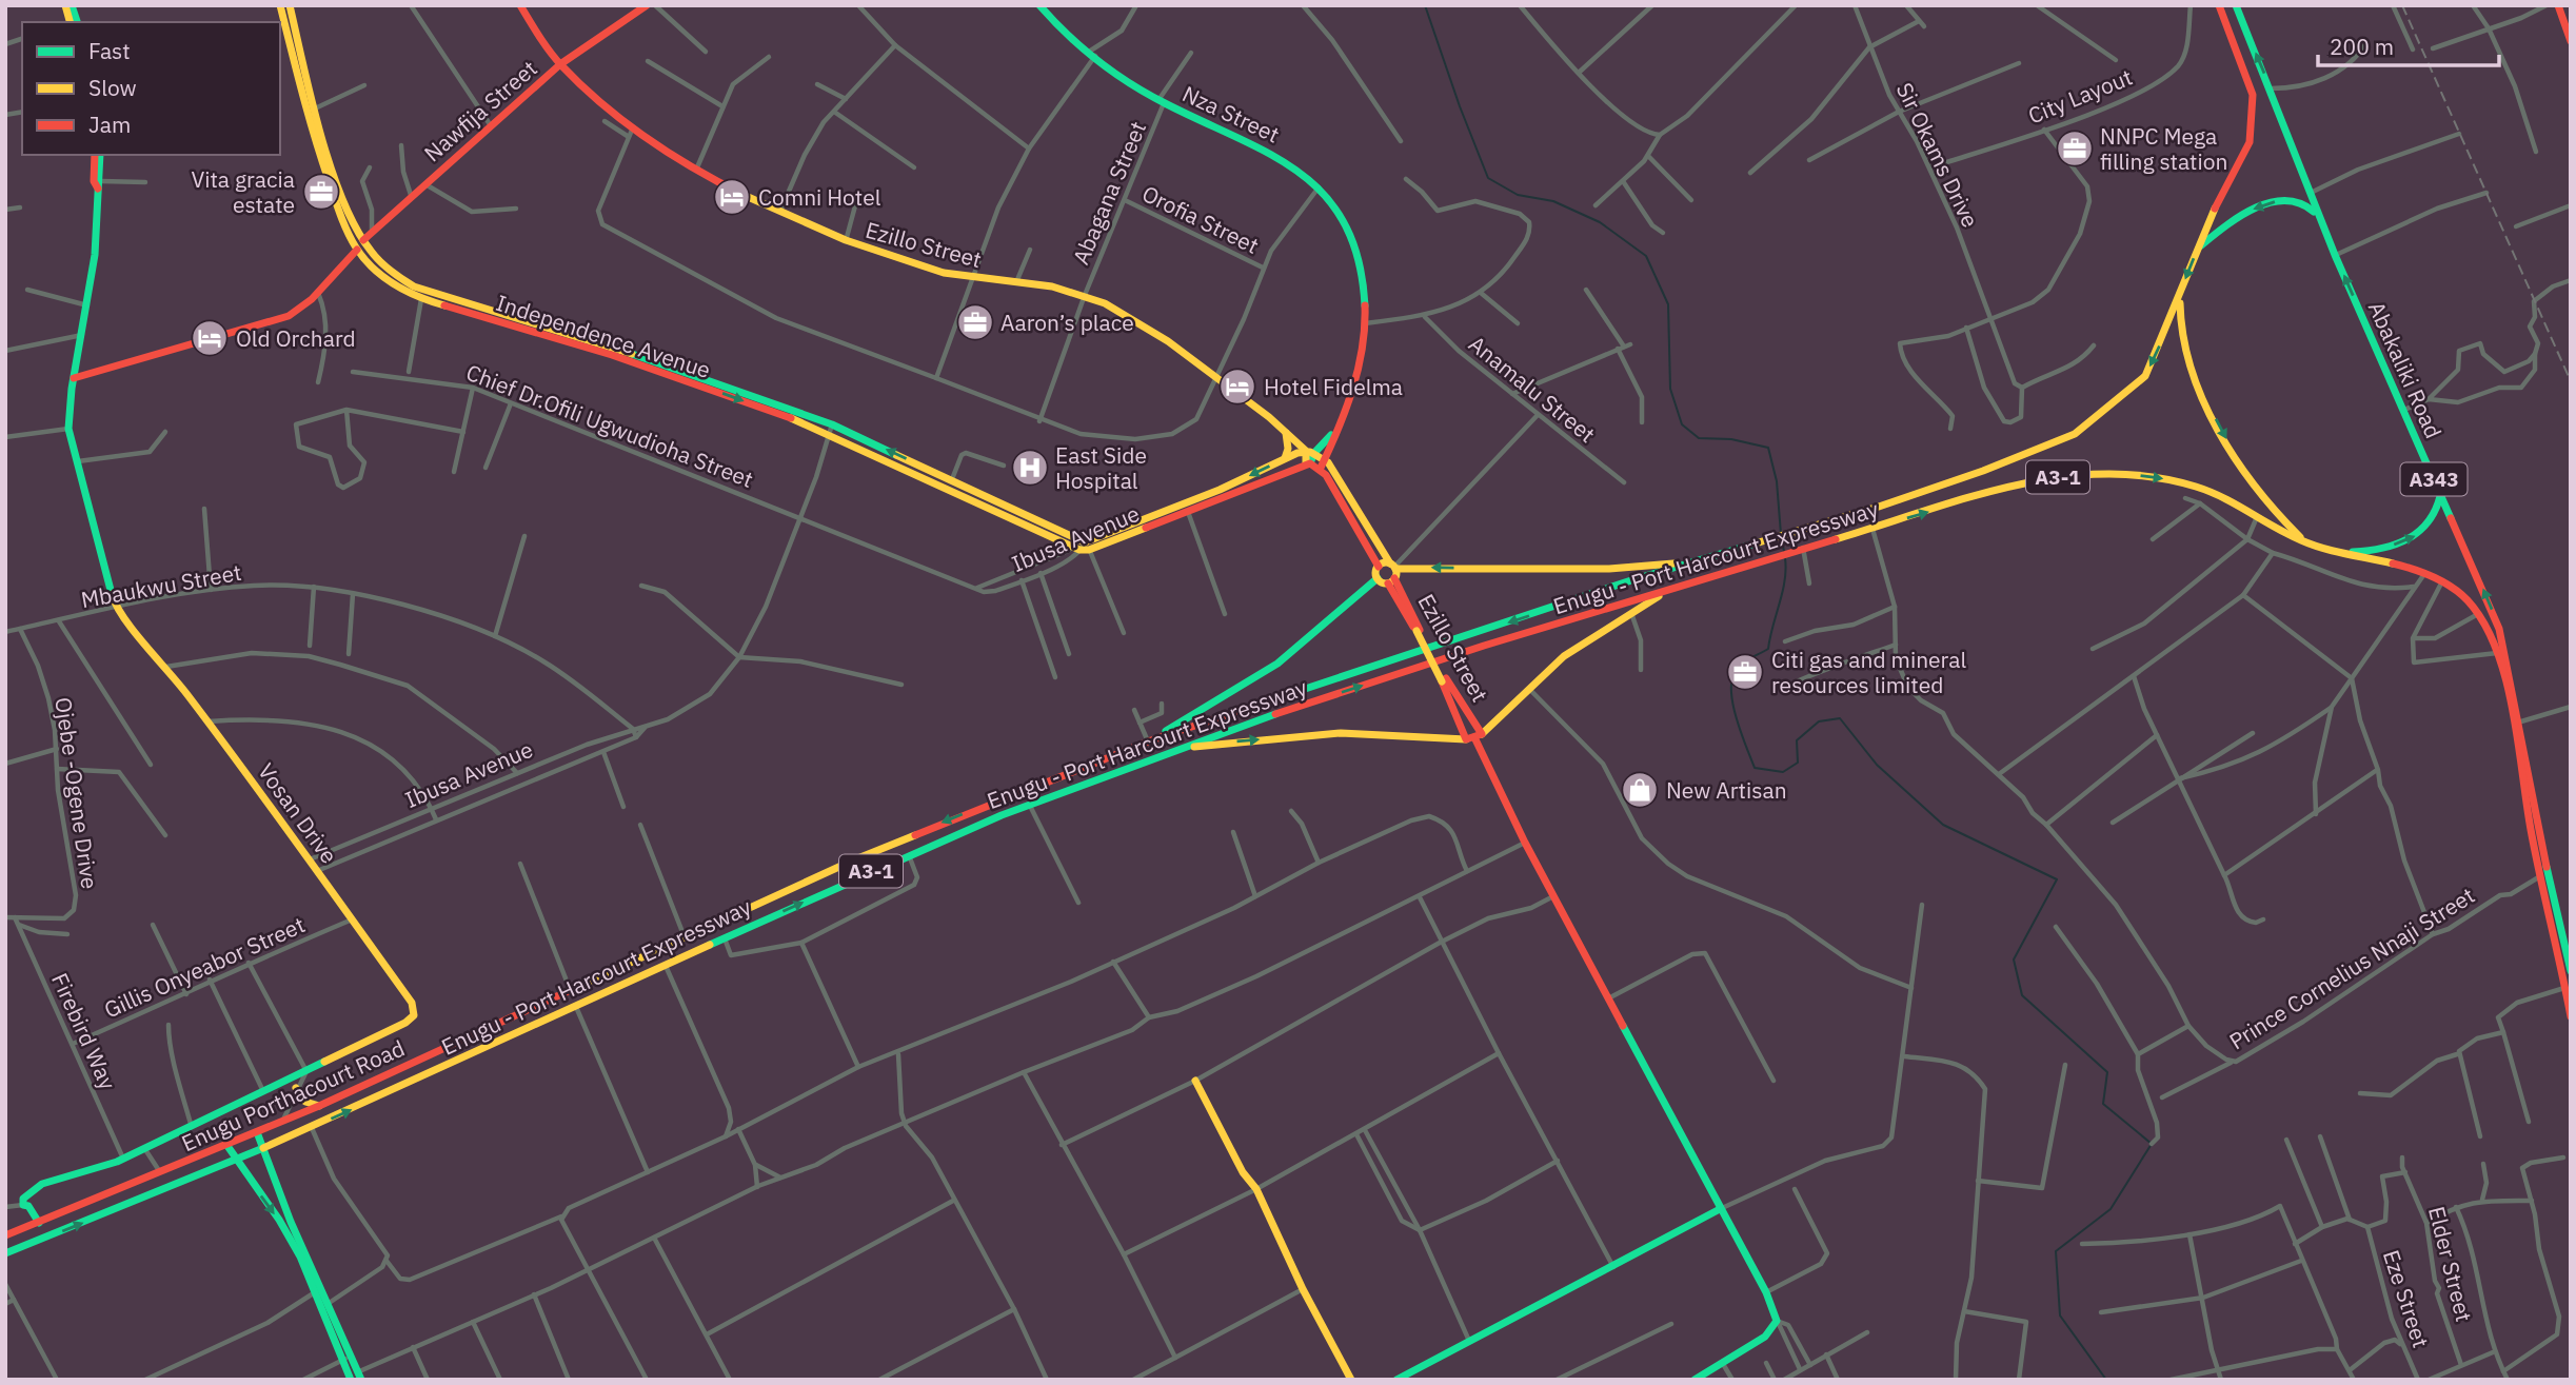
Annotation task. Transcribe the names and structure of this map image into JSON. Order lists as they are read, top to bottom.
{
  "streets": {
    "main road": [
      "Nawfija Street",
      "Nza Street",
      "Ezillo Street",
      "Independence Avenue",
      "Abakaliki Road",
      "A3-1",
      "A343",
      "Ibusa Avenue",
      "Enugu - Port Harcourt Expressway",
      "Vosan Drive",
      "Enugu Porthacourt Road"
    ],
    "street": [
      "City Layout",
      "Sir Okams Drive",
      "Abagana Street",
      "Orofia Street",
      "Anamalu Street",
      "Chief Dr.Ofili Ugwudioha Street",
      "Mbaukwu Street",
      "Ojebe -Ogene Drive",
      "Gillis Onyeabor Street",
      "Prince Cornelius Nnaji Street",
      "Firebird Way",
      "Elder Street",
      "Eze Street"
    ]
  },
  "crossings": [
    ["City Layout", "Sir Okams Drive"],
    ["Nawfija Street", "Ezillo Street"],
    ["Nawfija Street", "Independence Avenue"],
    ["Nza Street", "Abagana Street"],
    ["Nza Street", "Orofia Street"],
    ["Abagana Street", "Orofia Street"],
    ["Abagana Street", "Ezillo Street"],
    ["Orofia Street", "Ezillo Street"],
    ["Ezillo Street", "Ibusa Avenue"],
    ["Independence Avenue", "Ibusa Avenue"],
    ["Abakaliki Road", "A343"],
    ["Chief Dr.Ofili Ugwudioha Street", "Ibusa Avenue"],
    ["A343", "Enugu - Port Harcourt Expressway"],
    ["A343", "Prince Cornelius Nnaji Street"],
    ["A343", "Enugu Porthacourt Road"],
    ["Ibusa Avenue", "Mbaukwu Street"],
    ["Ibusa Avenue", "Vosan Drive"],
    ["Enugu - Port Harcourt Expressway", "Prince Cornelius Nnaji Street"],
    ["Mbaukwu Street", "Ojebe -Ogene Drive"],
    ["Mbaukwu Street", "Vosan Drive"],
    ["Ojebe -Ogene Drive", "Firebird Way"],
    ["Vosan Drive", "Gillis Onyeabor Street"],
    ["Vosan Drive", "Firebird Way"],
    ["Gillis Onyeabor Street", "Firebird Way"]
  ],
  "places": {
    "office": [
      "NNPC Mega filling station",
      "Vita gracia estate",
      "Aaron’s place",
      "Citi gas and mineral resources limited"
    ],
    "hotel": ["Comni Hotel", "Old Orchard", "Hotel Fidelma"],
    "hospital": ["East Side Hospital"],
    "shop": ["New Artisan"]
  },
  "legend": ["Fast", "Slow", "Jam"],
  "scale_bar": "200 m"
}
